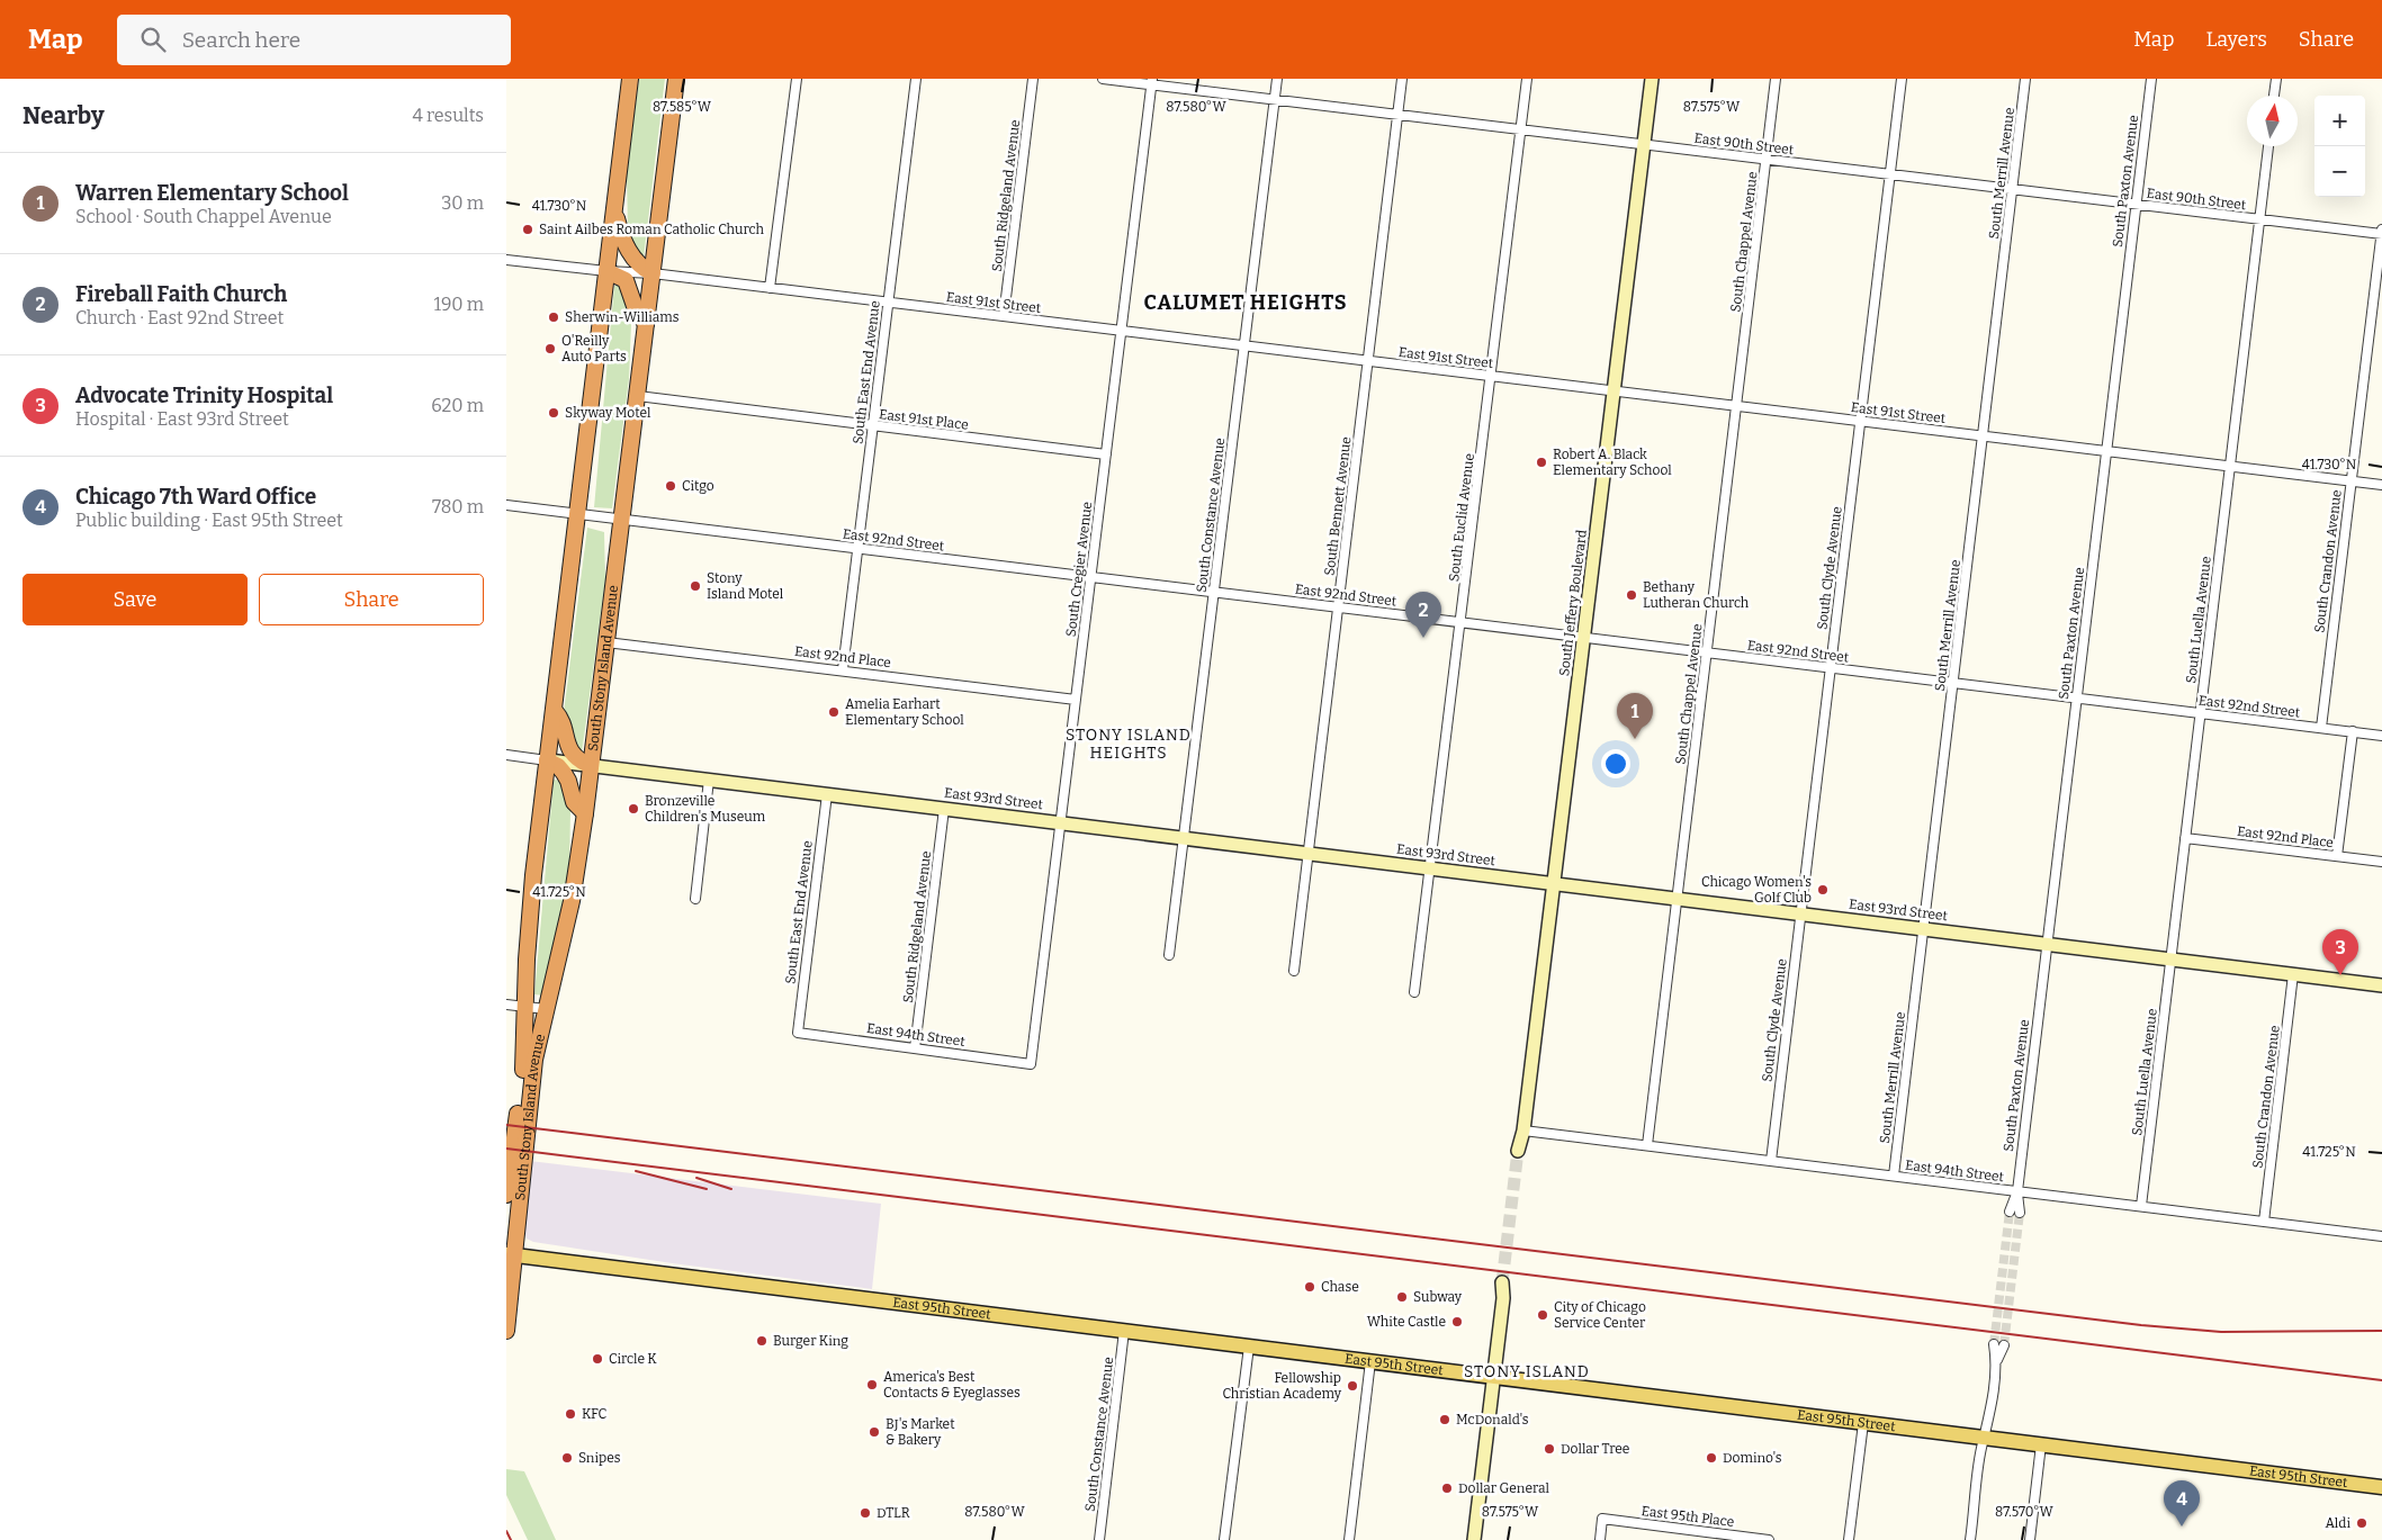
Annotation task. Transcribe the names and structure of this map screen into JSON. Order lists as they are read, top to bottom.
{
  "streets": {
    "highway": ["South Stony Island Avenue"],
    "main road": ["East 95th Street"],
    "street": [
      "East 90th Street",
      "South Merrill Avenue",
      "South Paxton Avenue",
      "South Ridgeland Avenue",
      "South Chappel Avenue",
      "East 91st Street",
      "South East End Avenue",
      "East 91st Place",
      "South Bennett Avenue",
      "South Constance Avenue",
      "South Euclid Avenue",
      "East 92nd Street",
      "South Crandon Avenue",
      "South Clyde Avenue",
      "South Cregier Avenue",
      "South Jeffery Boulevard",
      "South Luella Avenue",
      "East 92nd Place",
      "East 93rd Street",
      "East 94th Street",
      "East 95th Place"
    ]
  },
  "crossings": [
    ["East 90th Street", "South Merrill Avenue"],
    ["East 90th Street", "South Paxton Avenue"],
    ["East 90th Street", "South Chappel Avenue"],
    ["East 90th Street", "South Bennett Avenue"],
    ["East 90th Street", "South Constance Avenue"],
    ["East 90th Street", "South Euclid Avenue"],
    ["East 90th Street", "South Crandon Avenue"],
    ["East 90th Street", "South Clyde Avenue"],
    ["East 90th Street", "South Cregier Avenue"],
    ["East 90th Street", "South Jeffery Boulevard"],
    ["East 90th Street", "South Luella Avenue"],
    ["South Merrill Avenue", "East 91st Street"],
    ["South Merrill Avenue", "East 92nd Street"],
    ["South Merrill Avenue", "East 93rd Street"],
    ["South Merrill Avenue", "East 94th Street"],
    ["South Paxton Avenue", "East 91st Street"],
    ["South Paxton Avenue", "East 92nd Street"],
    ["South Paxton Avenue", "East 93rd Street"],
    ["South Paxton Avenue", "East 94th Street"],
    ["South Ridgeland Avenue", "East 91st Street"],
    ["South Ridgeland Avenue", "East 93rd Street"],
    ["South Ridgeland Avenue", "East 94th Street"],
    ["South Chappel Avenue", "East 91st Street"],
    ["South Chappel Avenue", "East 92nd Street"],
    ["South Chappel Avenue", "East 93rd Street"],
    ["South Chappel Avenue", "East 94th Street"],
    ["East 91st Street", "South East End Avenue"],
    ["East 91st Street", "South Bennett Avenue"],
    ["East 91st Street", "South Constance Avenue"],
    ["East 91st Street", "South Euclid Avenue"],
    ["East 91st Street", "South Crandon Avenue"],
    ["East 91st Street", "South Clyde Avenue"],
    ["East 91st Street", "South Cregier Avenue"],
    ["East 91st Street", "South Jeffery Boulevard"],
    ["East 91st Street", "South Luella Avenue"],
    ["East 91st Street", "South Stony Island Avenue"],
    ["South East End Avenue", "East 91st Place"],
    ["South East End Avenue", "East 92nd Street"],
    ["South East End Avenue", "East 92nd Place"],
    ["South East End Avenue", "East 93rd Street"],
    ["South East End Avenue", "East 94th Street"],
    ["East 91st Place", "South Cregier Avenue"],
    ["East 91st Place", "South Stony Island Avenue"],
    ["South Bennett Avenue", "East 92nd Street"],
    ["South Bennett Avenue", "East 93rd Street"],
    ["South Constance Avenue", "East 92nd Street"],
    ["South Constance Avenue", "East 93rd Street"],
    ["South Constance Avenue", "East 95th Street"],
    ["South Euclid Avenue", "East 92nd Street"],
    ["South Euclid Avenue", "East 93rd Street"],
    ["East 92nd Street", "South Crandon Avenue"],
    ["East 92nd Street", "South Clyde Avenue"],
    ["East 92nd Street", "South Cregier Avenue"],
    ["East 92nd Street", "South Jeffery Boulevard"],
    ["East 92nd Street", "South Luella Avenue"],
    ["East 92nd Street", "South Stony Island Avenue"],
    ["South Crandon Avenue", "East 93rd Street"],
    ["South Crandon Avenue", "East 94th Street"],
    ["South Clyde Avenue", "East 93rd Street"],
    ["South Clyde Avenue", "East 94th Street"],
    ["South Cregier Avenue", "East 92nd Place"],
    ["South Cregier Avenue", "East 93rd Street"],
    ["South Cregier Avenue", "East 94th Street"],
    ["South Jeffery Boulevard", "East 93rd Street"],
    ["South Jeffery Boulevard", "East 94th Street"],
    ["South Luella Avenue", "East 92nd Place"],
    ["South Luella Avenue", "East 93rd Street"],
    ["South Luella Avenue", "East 94th Street"],
    ["East 92nd Place", "South Stony Island Avenue"],
    ["South Stony Island Avenue", "East 93rd Street"],
    ["South Stony Island Avenue", "East 95th Street"]
  ],
  "districts": ["CALUMET HEIGHTS", "STONY ISLAND HEIGHTS", "STONY ISLAND"],
  "places": [
    "Saint Ailbes Roman Catholic Church",
    "Sherwin-Williams",
    "O'Reilly Auto Parts",
    "Skyway Motel",
    "Robert A. Black Elementary School",
    "Citgo",
    "Stony Island Motel",
    "Bethany Lutheran Church",
    "Amelia Earhart Elementary School",
    "Bronzeville Children's Museum",
    "Chicago Women's Golf Club",
    "Chase",
    "Subway",
    "City of Chicago Service Center",
    "White Castle",
    "Burger King",
    "Circle K",
    "America's Best Contacts & Eyeglasses",
    "Fellowship Christian Academy",
    "KFC",
    "McDonald's",
    "BJ's Market & Bakery",
    "Dollar Tree",
    "Snipes",
    "Domino's",
    "Dollar General",
    "DTLR",
    "Aldi"
  ],
  "north": "top",
  "page": {
    "header": "Map",
    "search": "Search here",
    "nav": ["Map", "Layers", "Share"],
    "heading": ["Nearby", "4 results"],
    "map_buttons": ["+", "−"],
    "list": [
      {
        "mark": "1",
        "name": "Warren Elementary School",
        "note": "School · South Chappel Avenue",
        "value": "30 m"
      },
      {
        "mark": "2",
        "name": "Fireball Faith Church",
        "note": "Church · East 92nd Street",
        "value": "190 m"
      },
      {
        "mark": "3",
        "name": "Advocate Trinity Hospital",
        "note": "Hospital · East 93rd Street",
        "value": "620 m"
      },
      {
        "mark": "4",
        "name": "Chicago 7th Ward Office",
        "note": "Public building · East 95th Street",
        "value": "780 m"
      }
    ],
    "buttons": ["Save", "Share"],
    "pins": [
      "2",
      "1",
      "3",
      "4"
    ]
  },
  "coordinates": [
    "87.585°W",
    "87.580°W",
    "87.575°W",
    "41.730°N",
    "41.725°N",
    "87.570°W"
  ]
}
